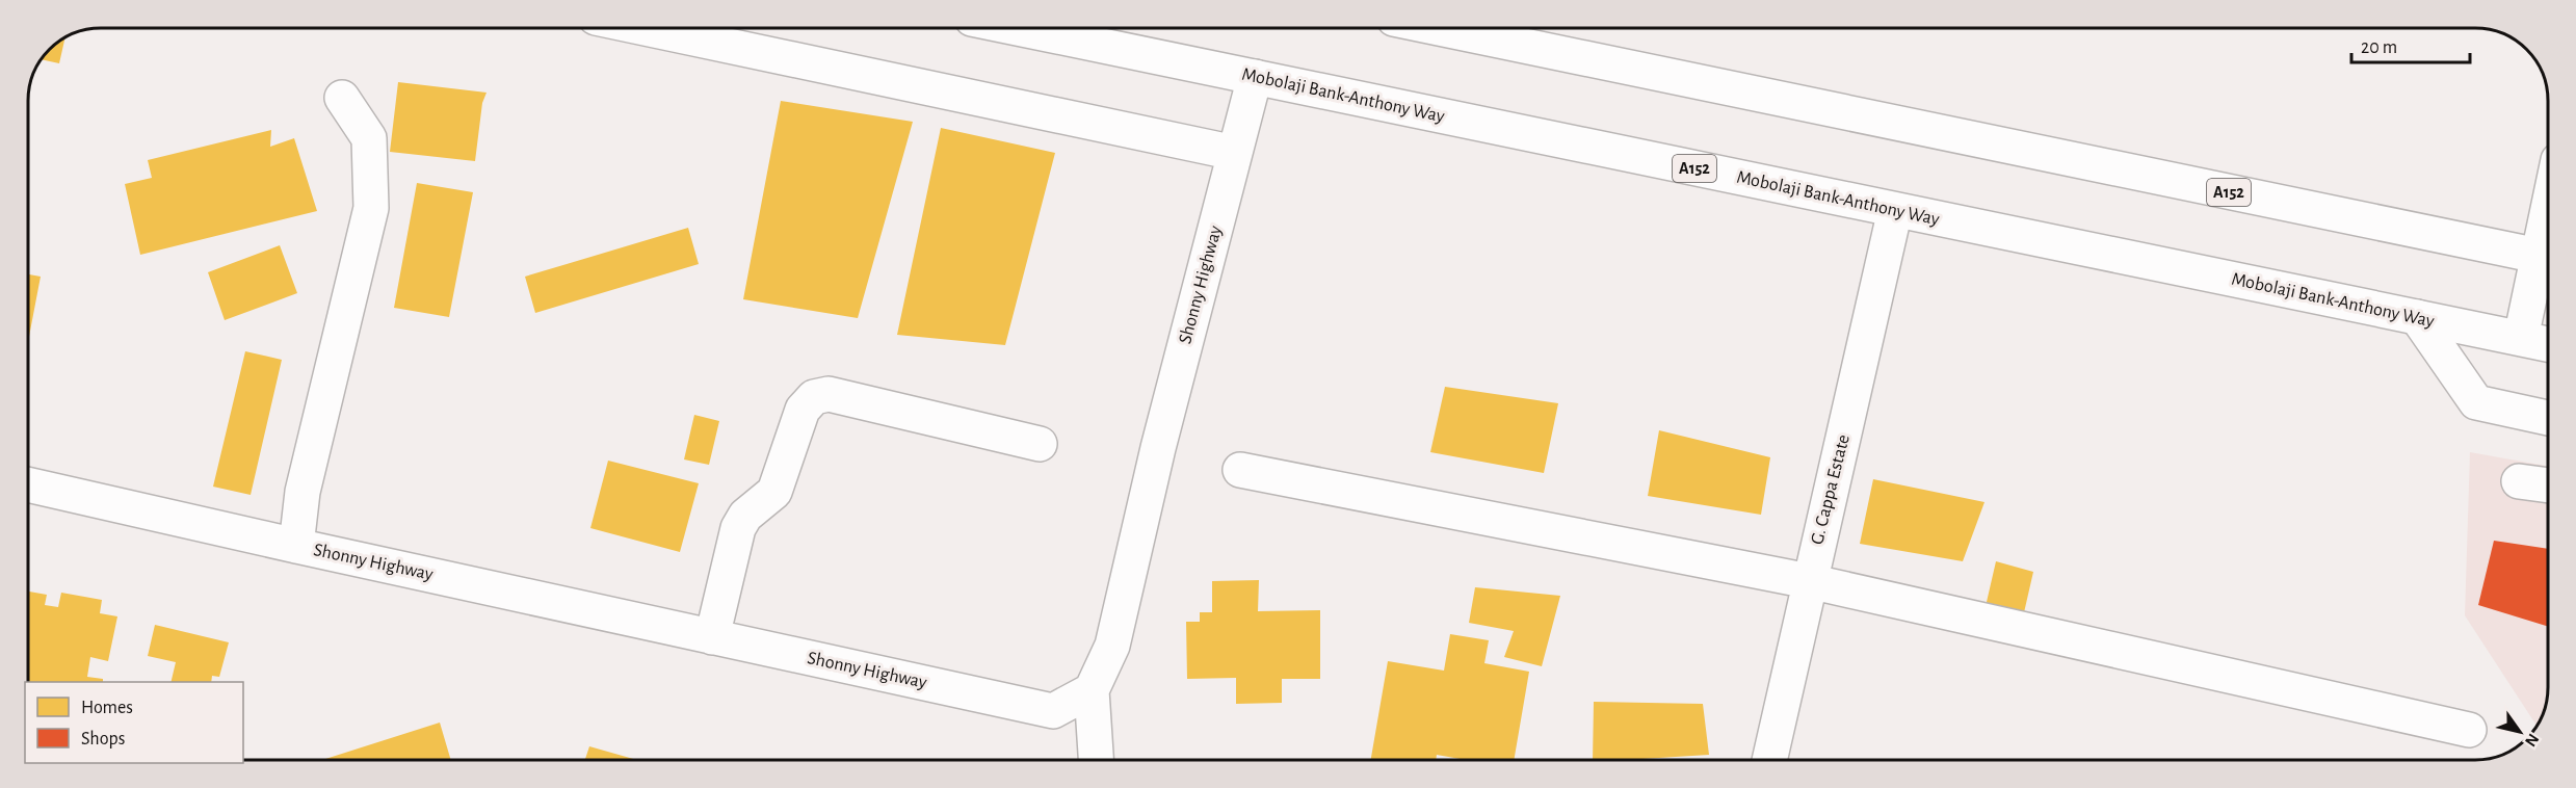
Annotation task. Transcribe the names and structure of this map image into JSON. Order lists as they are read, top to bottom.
{
  "streets": {
    "street": [
      "Mobolaji Bank-Anthony Way",
      "A152",
      "Shonny Highway",
      "G. Cappa Estate"
    ]
  },
  "crossings": [
    ["Mobolaji Bank-Anthony Way", "Shonny Highway"],
    ["Mobolaji Bank-Anthony Way", "G. Cappa Estate"]
  ],
  "legend": ["Homes", "Shops"],
  "scale_bar": "20 m",
  "north": "bottom right"
}
